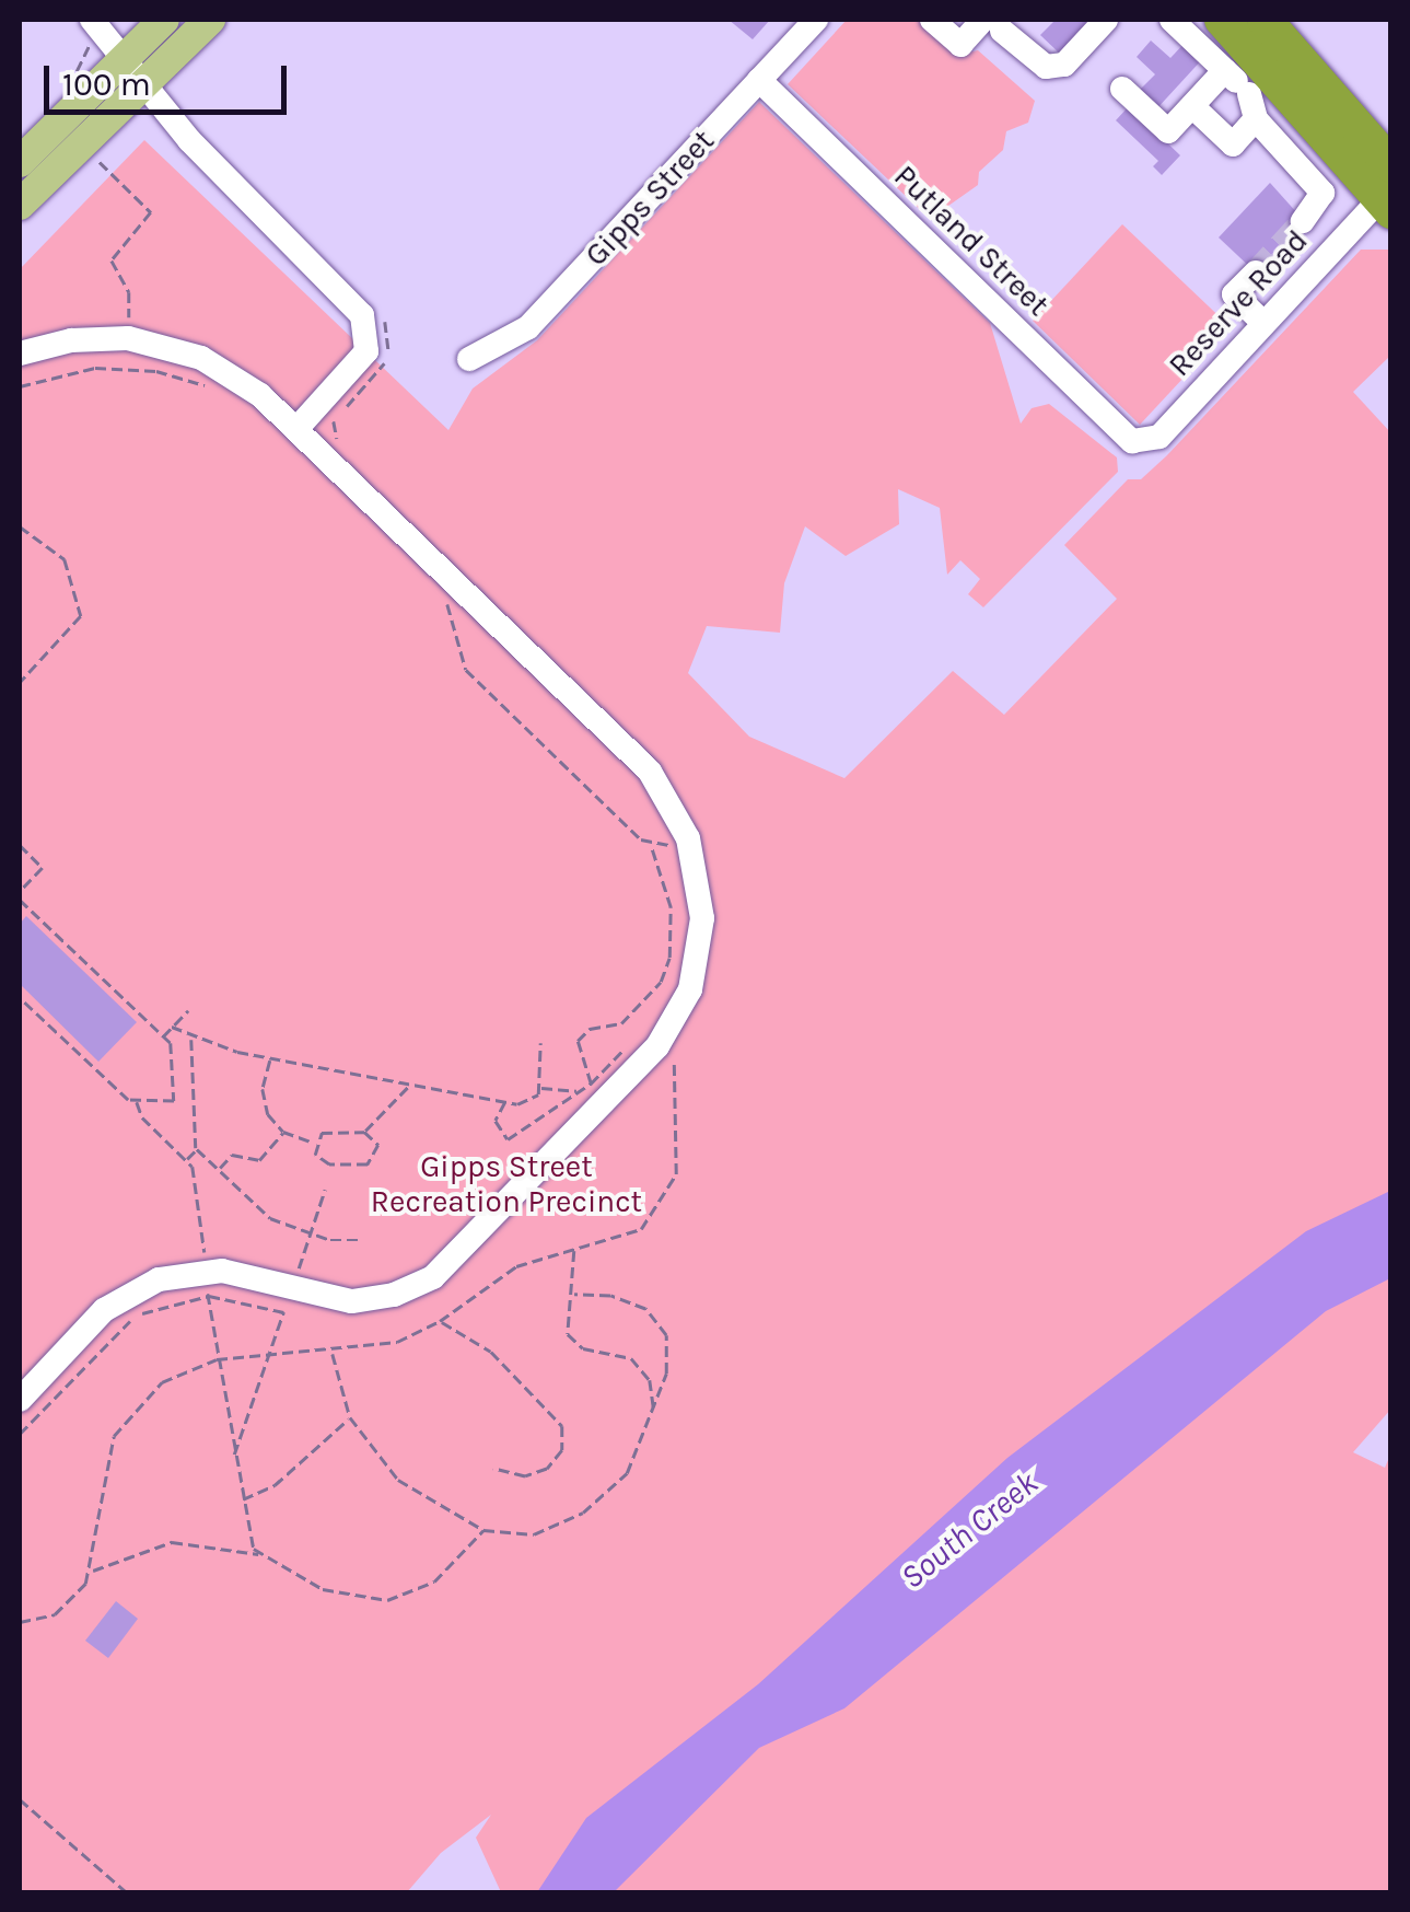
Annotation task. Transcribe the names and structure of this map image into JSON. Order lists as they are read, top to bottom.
{
  "streets": {
    "street": ["Gipps Street", "Putland Street", "Reserve Road"]
  },
  "crossings": [
    ["Gipps Street", "Putland Street"],
    ["Putland Street", "Reserve Road"]
  ],
  "water": ["South Creek"],
  "parks": ["Gipps Street Recreation Precinct"],
  "scale_bar": "100 m"
}
